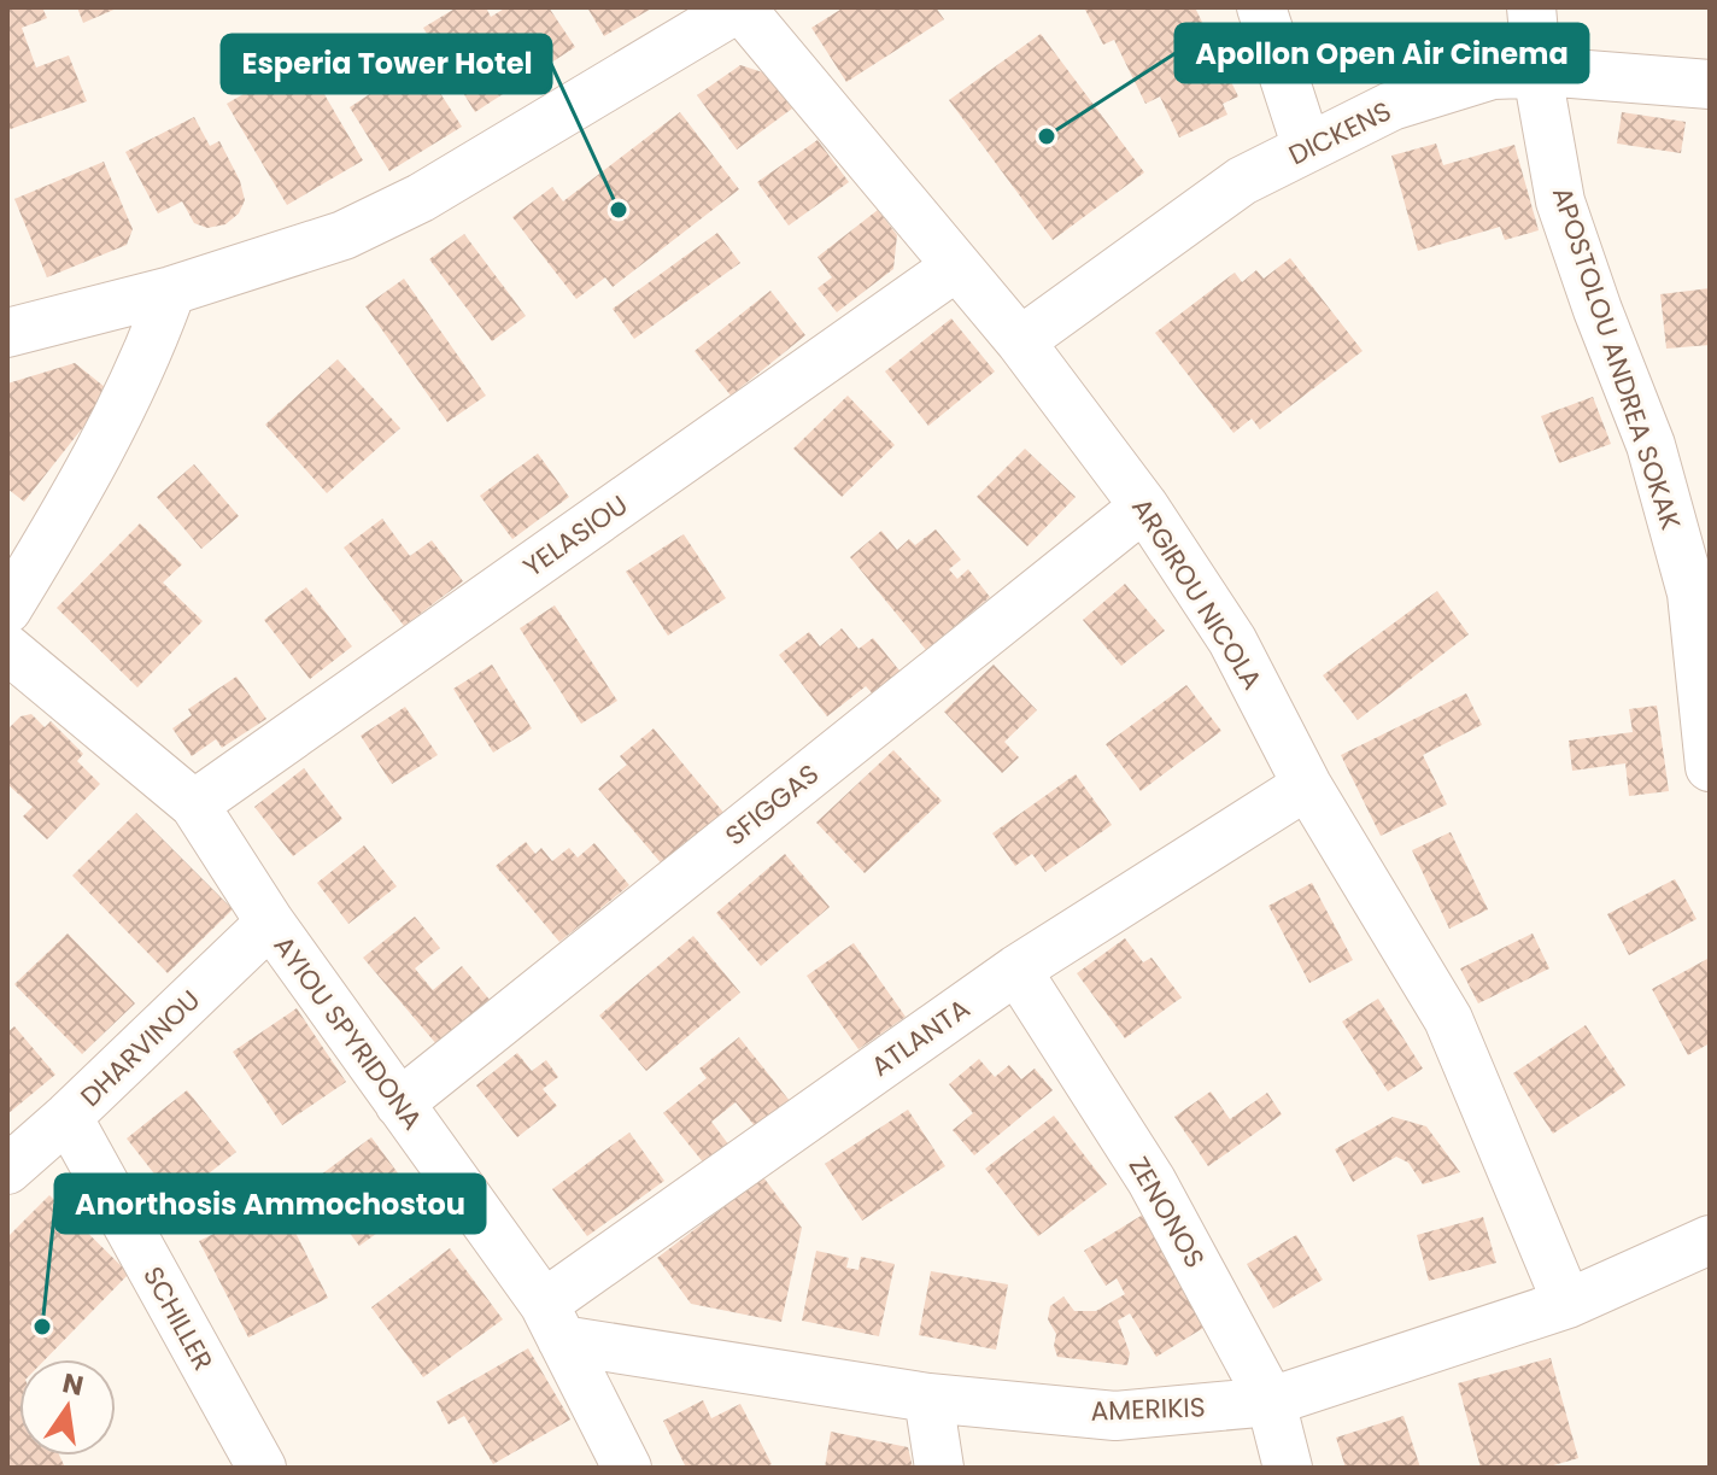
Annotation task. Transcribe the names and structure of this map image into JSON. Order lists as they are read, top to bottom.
{
  "streets": {
    "street": [
      "DICKENS",
      "APOSTOLOU ANDREA SOKAK",
      "YELASIOU",
      "ARGIROU NICOLA",
      "SFIGGAS",
      "AYIOU SPYRIDONA",
      "ATLANTA",
      "DHARVINOU",
      "ZENONOS",
      "SCHILLER",
      "AMERIKIS"
    ]
  },
  "crossings": [
    ["DICKENS", "APOSTOLOU ANDREA SOKAK"],
    ["DICKENS", "ARGIROU NICOLA"],
    ["YELASIOU", "ARGIROU NICOLA"],
    ["YELASIOU", "AYIOU SPYRIDONA"],
    ["ARGIROU NICOLA", "SFIGGAS"],
    ["ARGIROU NICOLA", "ATLANTA"],
    ["ARGIROU NICOLA", "AMERIKIS"],
    ["SFIGGAS", "AYIOU SPYRIDONA"],
    ["AYIOU SPYRIDONA", "ATLANTA"],
    ["AYIOU SPYRIDONA", "DHARVINOU"],
    ["AYIOU SPYRIDONA", "AMERIKIS"],
    ["ATLANTA", "ZENONOS"],
    ["ATLANTA", "AMERIKIS"],
    ["DHARVINOU", "SCHILLER"],
    ["ZENONOS", "AMERIKIS"]
  ],
  "places": ["Apollon Open Air Cinema", "Esperia Tower Hotel", "Anorthosis Ammochostou"],
  "north": "top"
}
